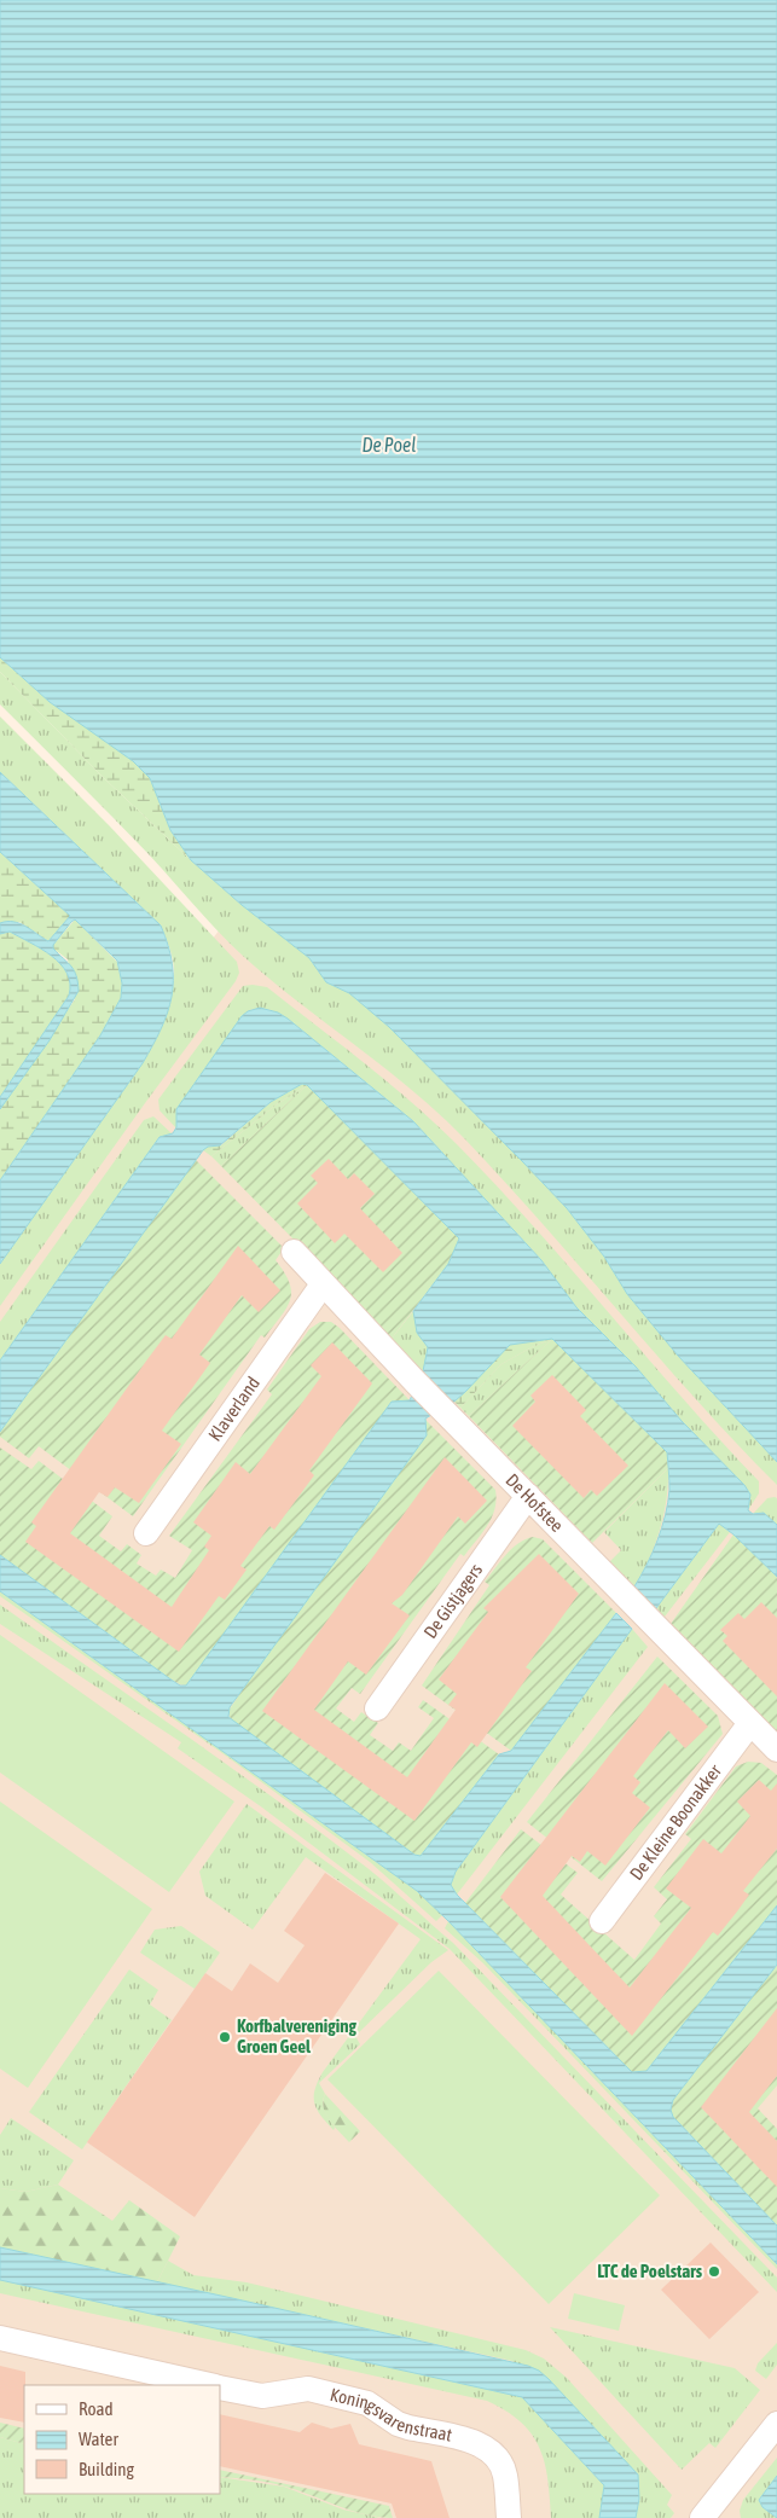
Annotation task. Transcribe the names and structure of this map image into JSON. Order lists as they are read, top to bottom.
{
  "streets": {
    "street": [
      "Klaverland",
      "De Hofstee",
      "De Gistjagers",
      "De Kleine Boonakker",
      "Koningsvarenstraat"
    ]
  },
  "crossings": [
    ["Klaverland", "De Hofstee"],
    ["De Hofstee", "De Gistjagers"],
    ["De Hofstee", "De Kleine Boonakker"]
  ],
  "water": ["De Poel"],
  "places": ["Korfbalvereniging Groen Geel", "LTC de Poelstars"],
  "legend": ["Road", "Water", "Building"]
}
